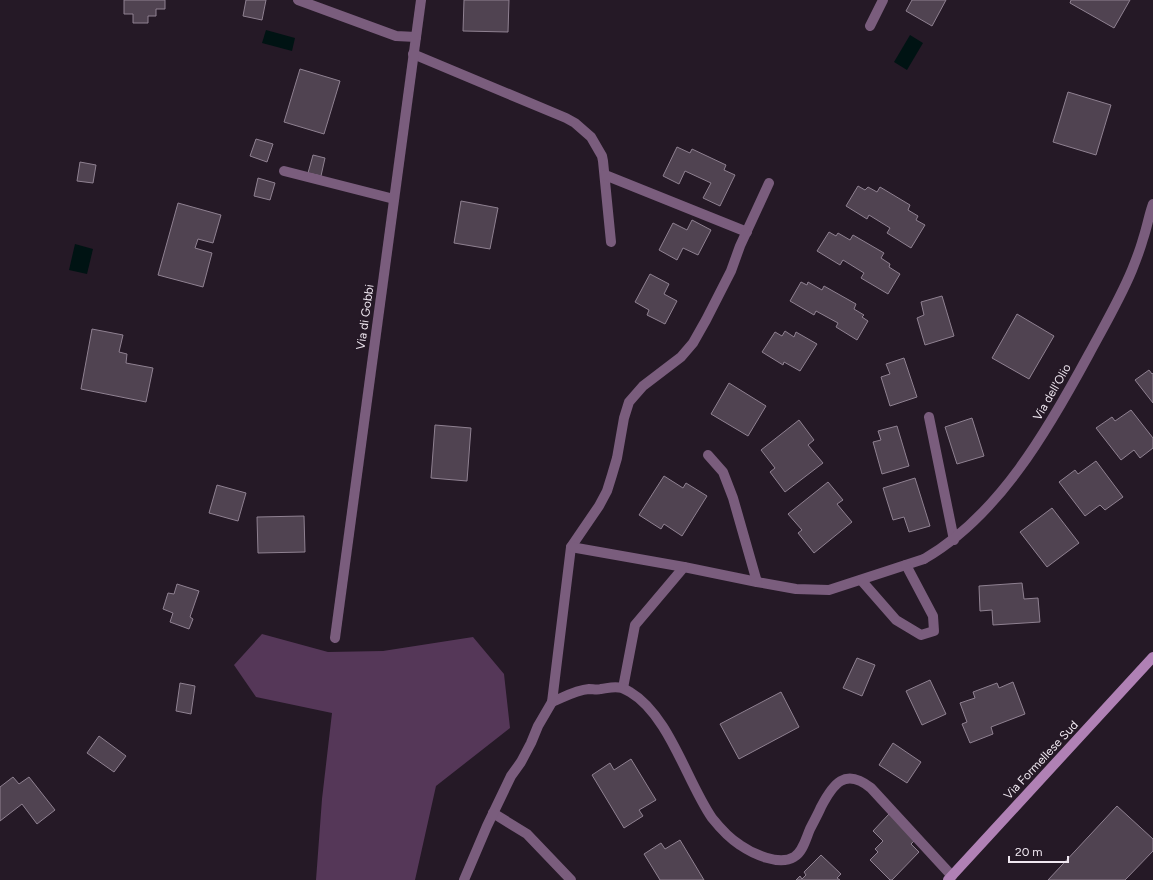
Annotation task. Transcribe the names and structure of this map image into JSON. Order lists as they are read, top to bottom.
{
  "streets": {
    "street": ["Via di Gobbi", "Via dell'Olio", "Via Formellese Sud"]
  },
  "scale_bar": "20 m"
}
